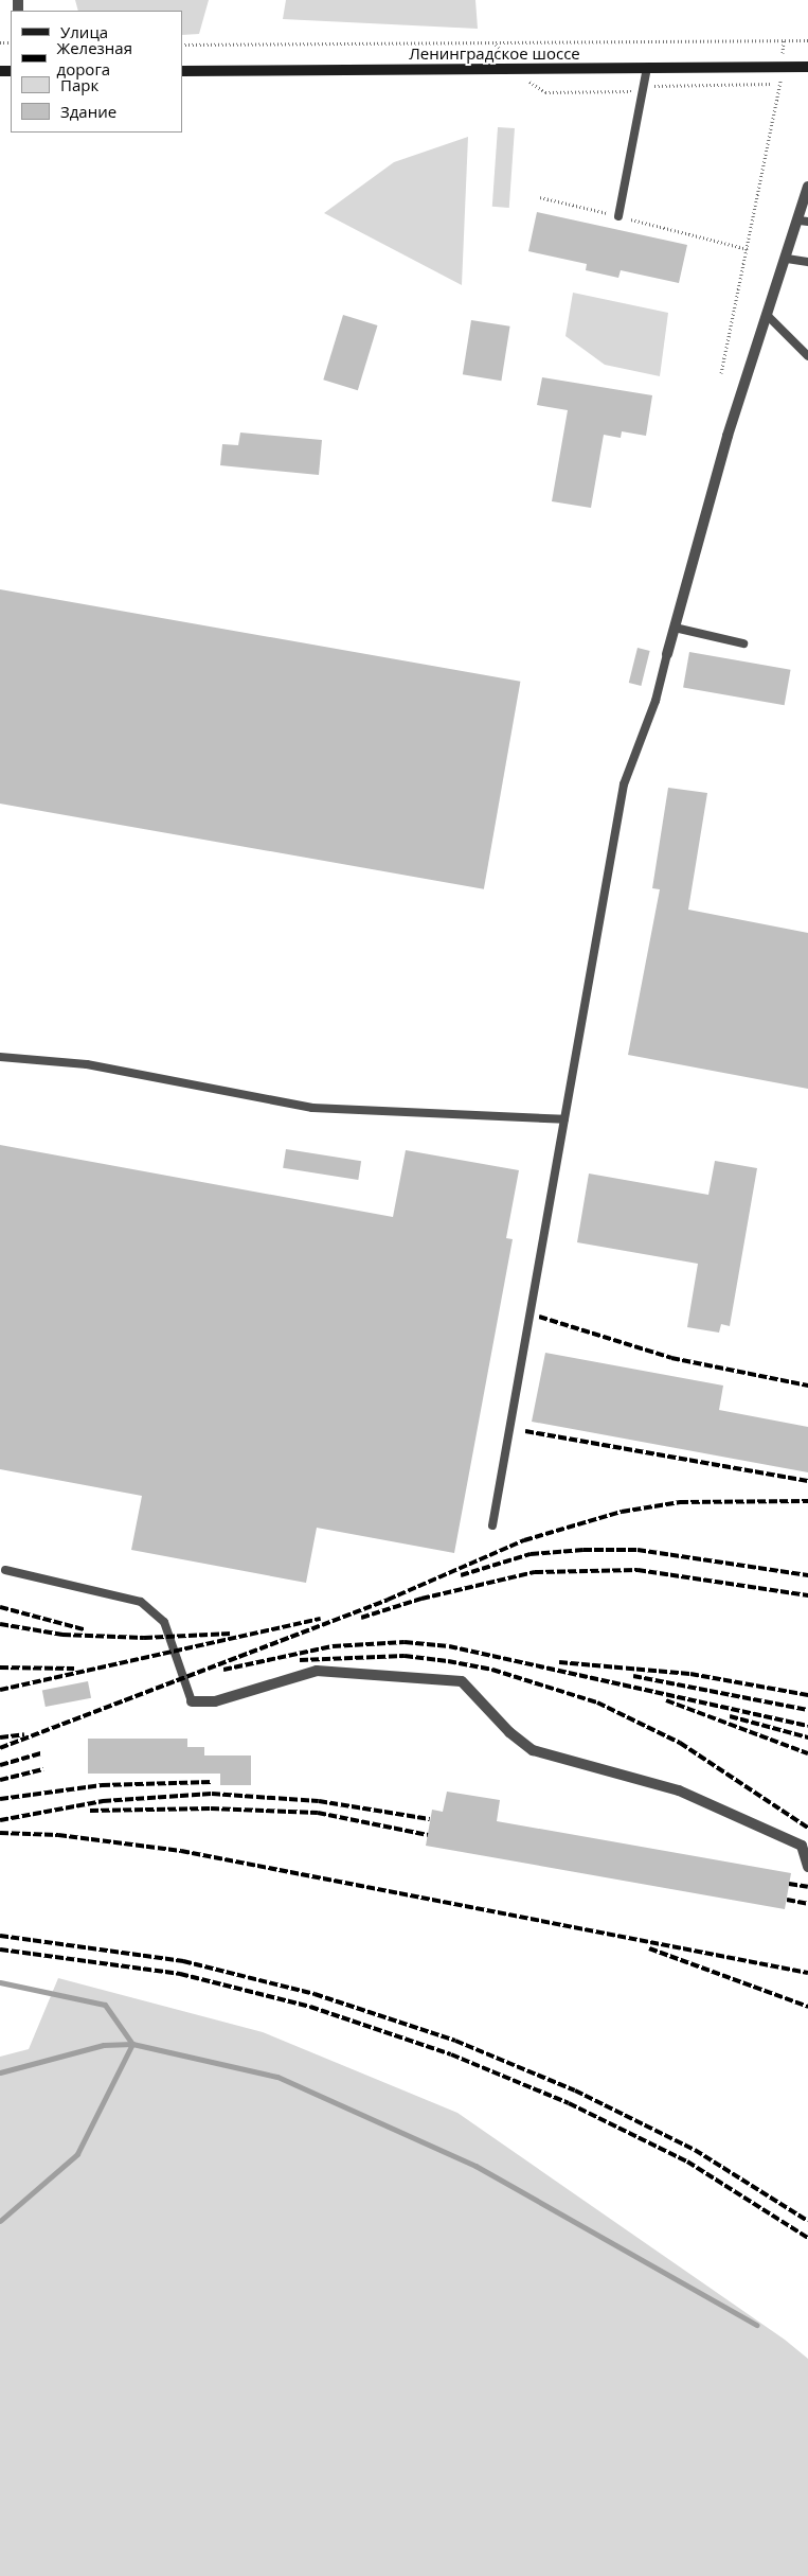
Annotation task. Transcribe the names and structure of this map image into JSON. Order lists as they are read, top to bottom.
{
  "streets": {
    "main road": ["Ленинградское шоссе"]
  },
  "legend": [
    "Улица",
    "Железная дорога",
    "Парк",
    "Здание"
  ]
}
